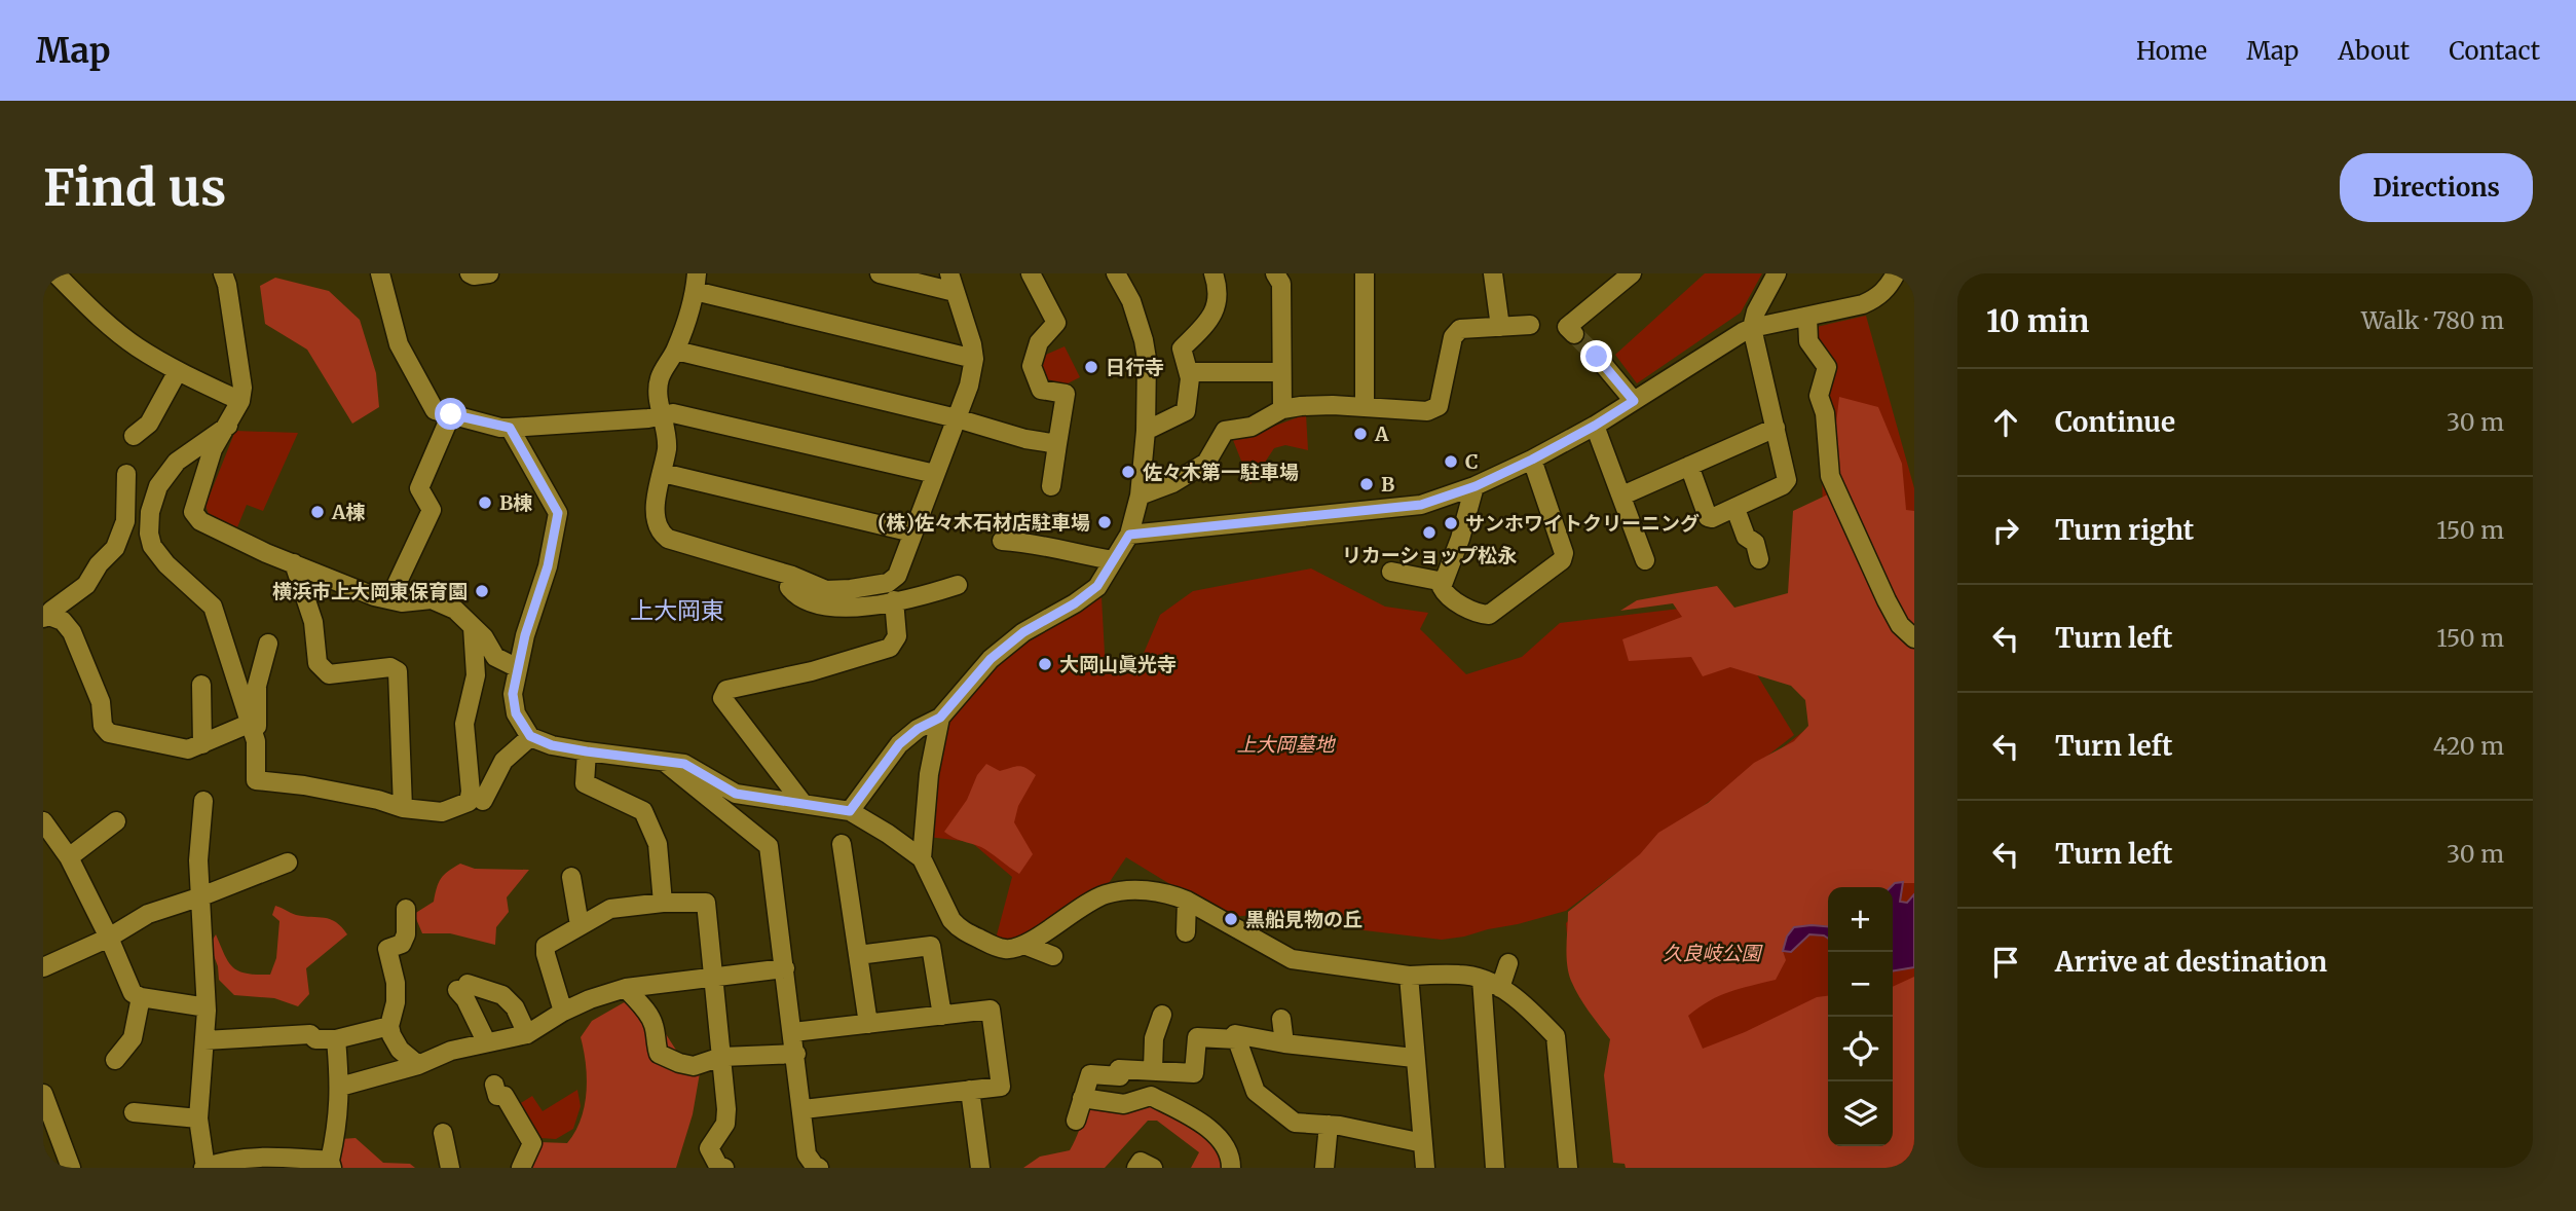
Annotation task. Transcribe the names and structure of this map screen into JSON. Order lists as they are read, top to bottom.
{
  "districts": ["上大岡東"],
  "parks": ["上大岡墓地", "久良岐公園"],
  "places": [
    "日行寺",
    "A",
    "C",
    "佐々木第一駐車場",
    "B",
    "B棟",
    "A棟",
    "(株)佐々木石材店駐車場",
    "サンホワイトクリーニング",
    "リカーショップ松永",
    "横浜市上大岡東保育園",
    "大岡山眞光寺",
    "黒船見物の丘"
  ],
  "page": {
    "header": "Map",
    "nav": [
      "Home",
      "Map",
      "About",
      "Contact"
    ],
    "buttons": "Directions",
    "title": "Find us",
    "heading": ["10 min", "Walk · 780 m"],
    "list": [
      ["Continue", "30 m"],
      ["Turn right", "150 m"],
      ["Turn left", "150 m"],
      ["Turn left", "420 m"],
      ["Turn left", "30 m"],
      "Arrive at destination"
    ],
    "map_buttons": ["+", "−"]
  }
}
